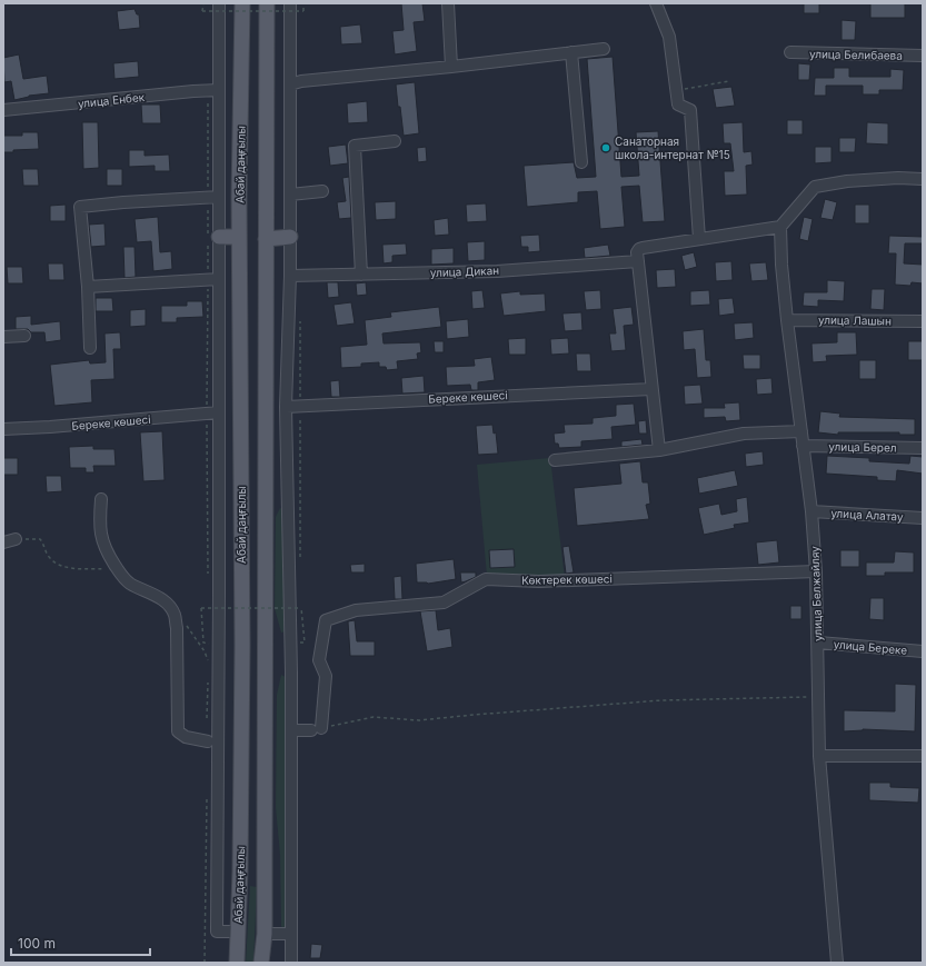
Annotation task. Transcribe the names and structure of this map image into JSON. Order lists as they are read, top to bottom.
{
  "streets": {
    "main road": ["Абай даңғылы"],
    "street": [
      "улица Белибаева",
      "улица Енбек",
      "улица Дикан",
      "улица Лашын",
      "Береке көшесі",
      "улица Берел",
      "улица Алатау",
      "Көктерек көшесі",
      "улица Белжайляу",
      "улица Береке"
    ]
  },
  "crossings": [
    ["улица Лашын", "улица Белжайляу"],
    ["улица Берел", "улица Белжайляу"],
    ["улица Алатау", "улица Белжайляу"],
    ["Көктерек көшесі", "улица Белжайляу"],
    ["улица Белжайляу", "улица Береке"]
  ],
  "places": ["Санаторная школа-интернат №15"],
  "scale_bar": "100 m"
}
